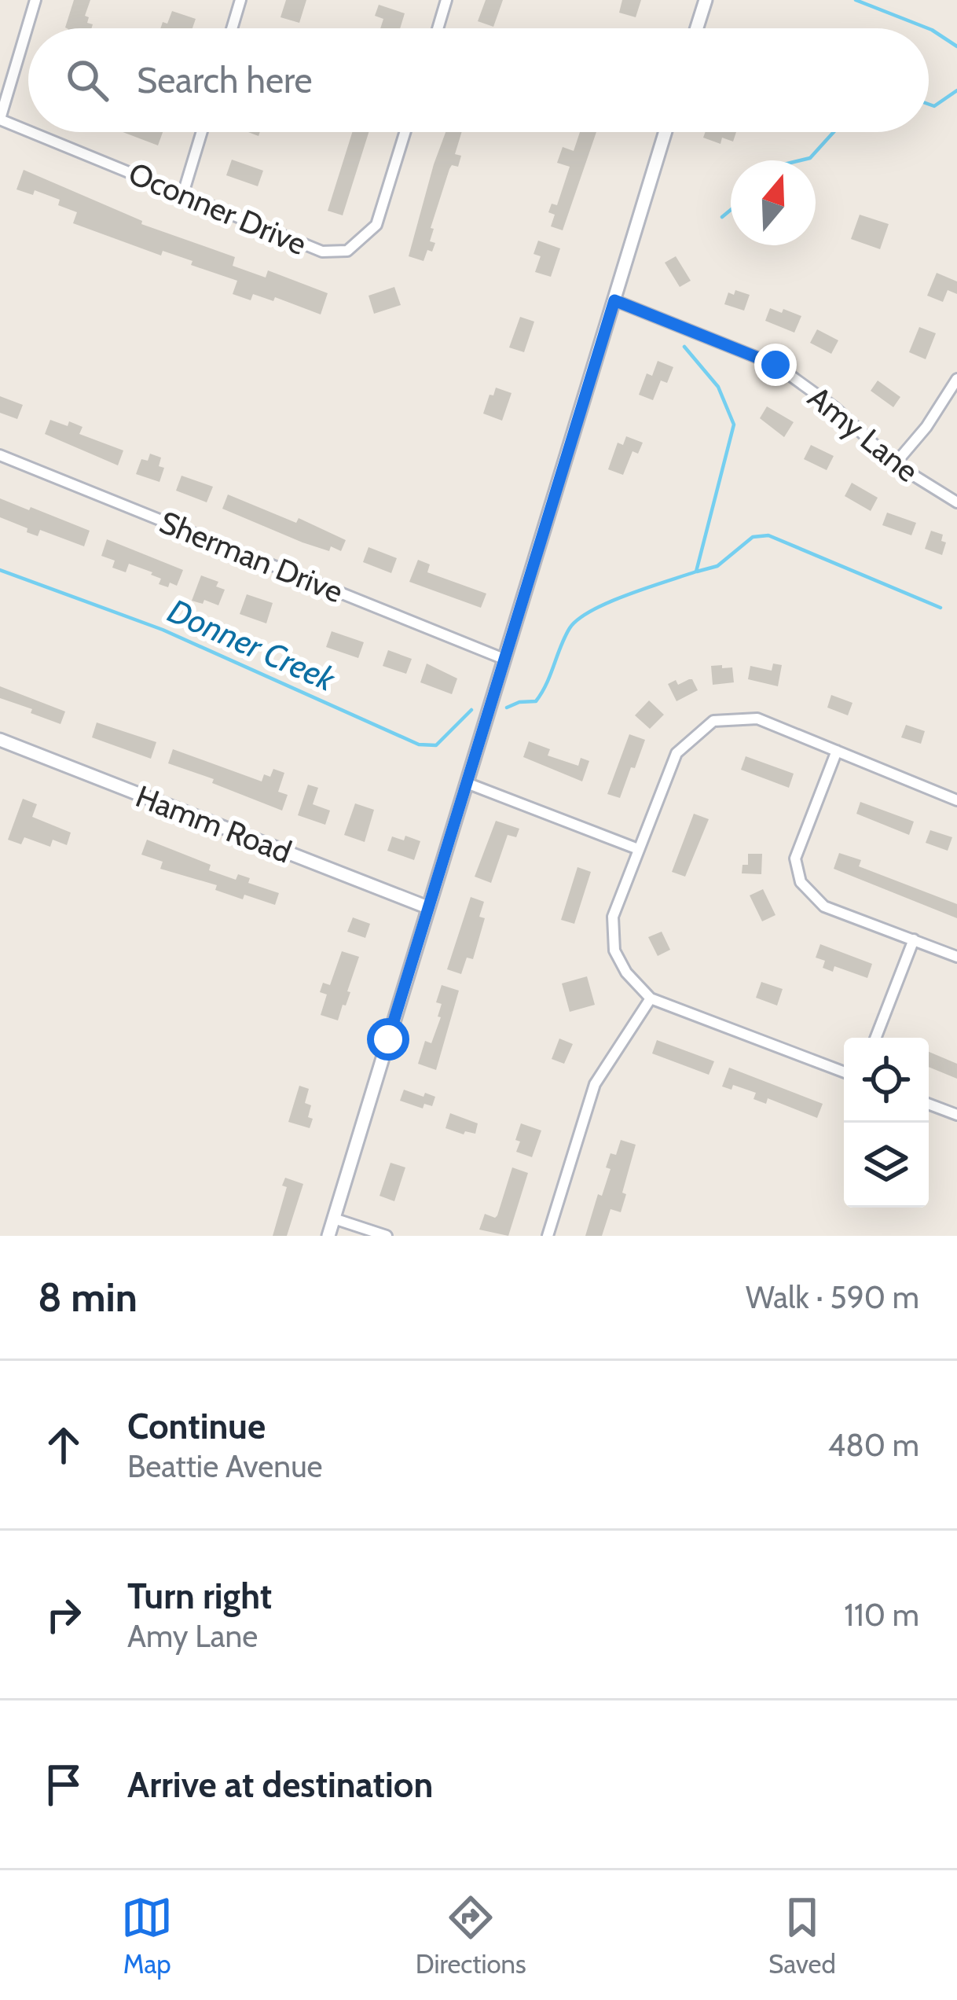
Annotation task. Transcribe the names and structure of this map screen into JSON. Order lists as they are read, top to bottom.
{
  "streets": {
    "street": [
      "Oconner Drive",
      "Amy Lane",
      "Sherman Drive",
      "Hamm Road"
    ]
  },
  "water": ["Donner Creek"],
  "north": "top",
  "page": {
    "search": "Search here",
    "heading": ["8 min", "Walk · 590 m"],
    "list": [
      ["Continue", "Beattie Avenue", "480 m"],
      ["Turn right", "Amy Lane", "110 m"],
      "Arrive at destination"
    ],
    "nav": ["Map", "Directions", "Saved"]
  }
}
